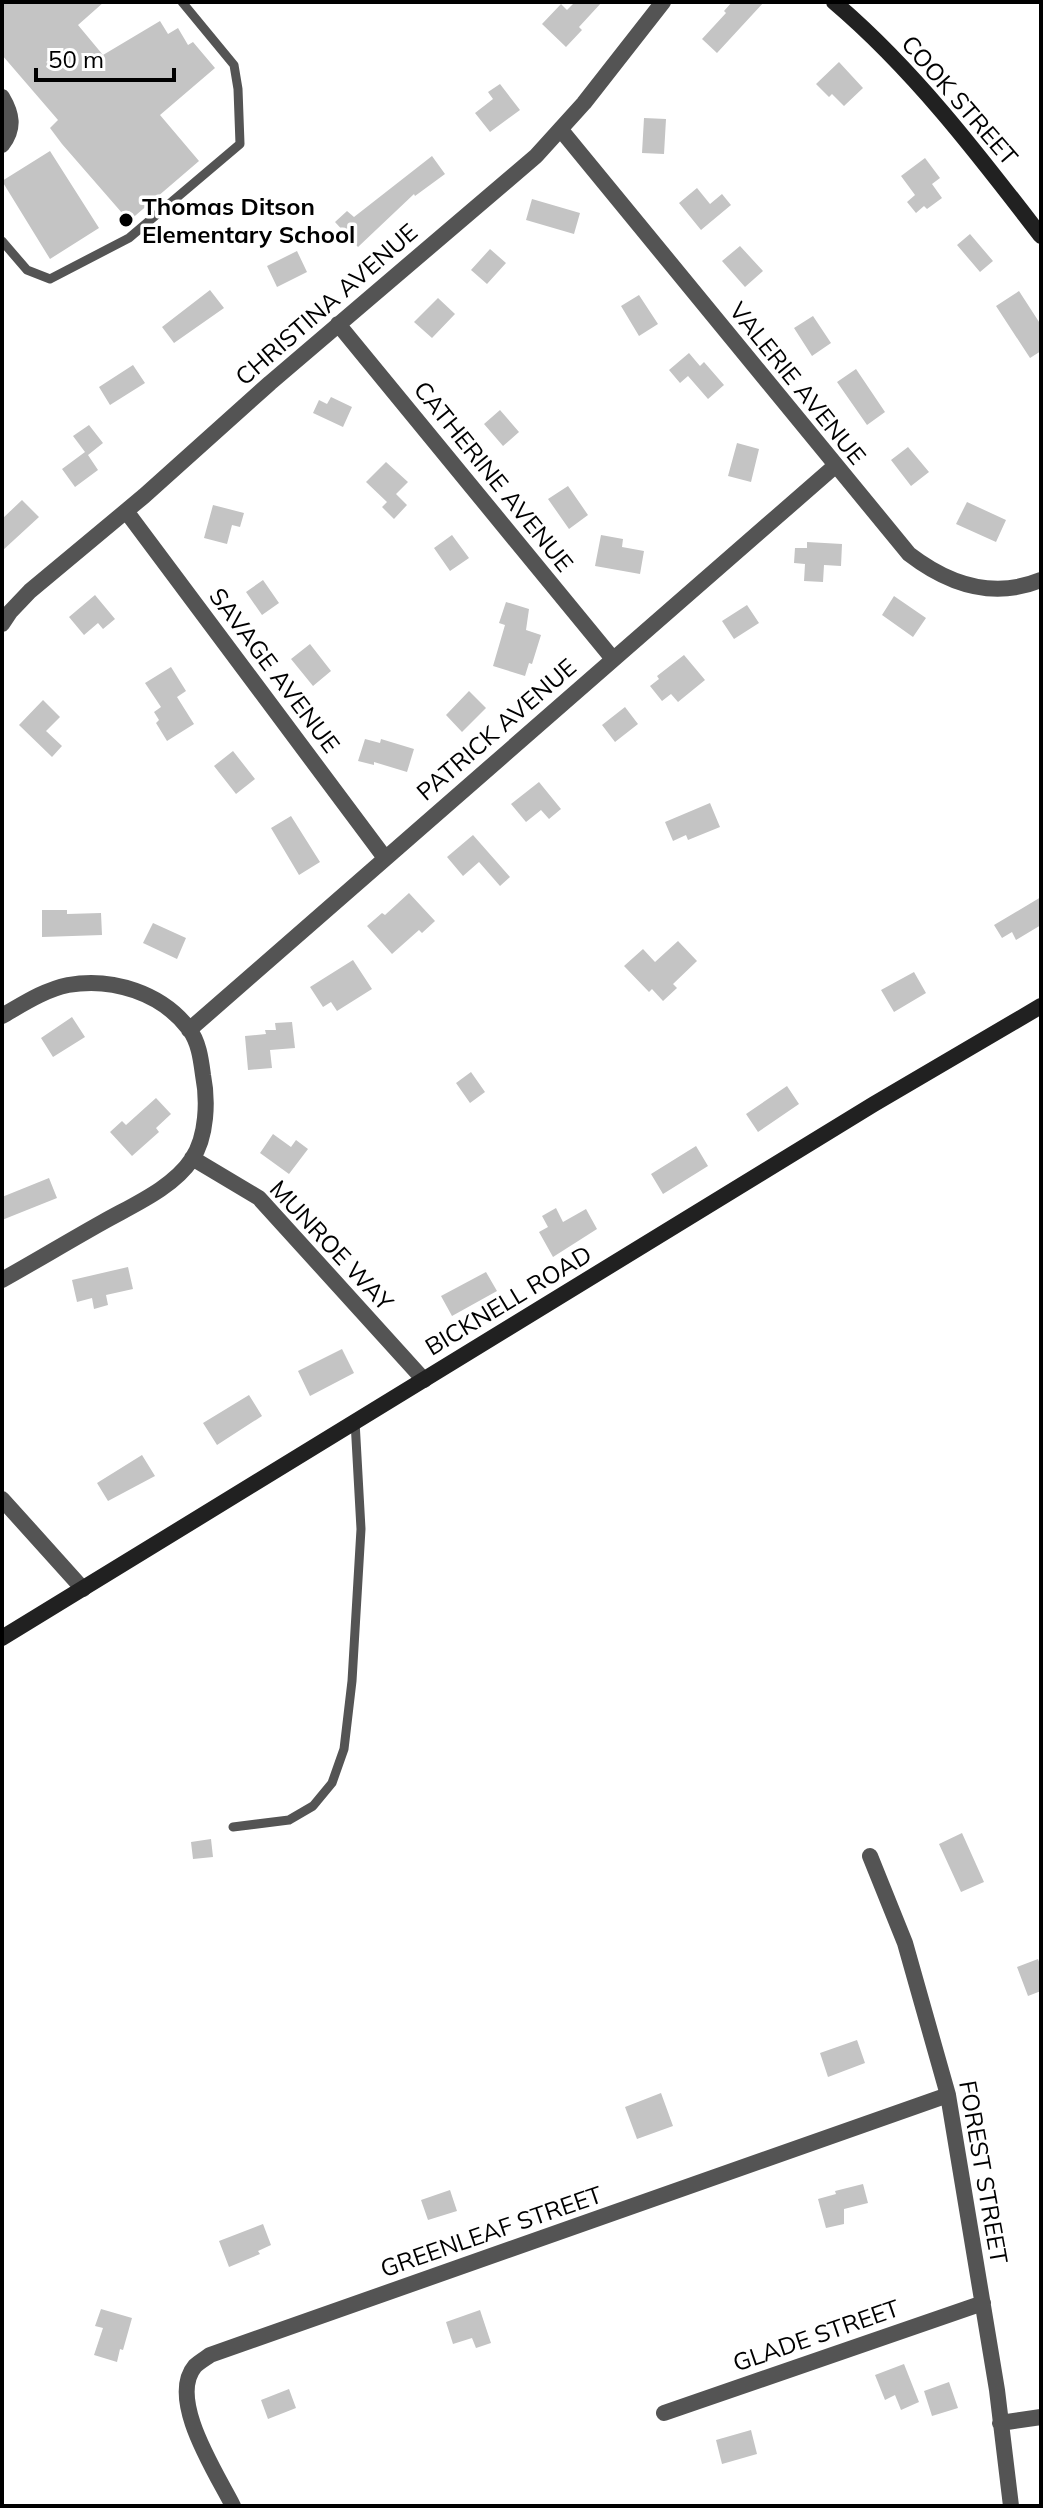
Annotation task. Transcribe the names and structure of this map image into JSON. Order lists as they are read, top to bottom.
{
  "streets": {
    "street": [
      "COOK STREET",
      "CHRISTINA AVENUE",
      "VALERIE AVENUE",
      "CATHERINE AVENUE",
      "SAVAGE AVENUE",
      "PATRICK AVENUE",
      "MUNROE WAY",
      "BICKNELL ROAD",
      "FOREST STREET",
      "GREENLEAF STREET",
      "GLADE STREET"
    ]
  },
  "crossings": [
    ["CHRISTINA AVENUE", "VALERIE AVENUE"],
    ["CHRISTINA AVENUE", "CATHERINE AVENUE"],
    ["CHRISTINA AVENUE", "SAVAGE AVENUE"],
    ["VALERIE AVENUE", "PATRICK AVENUE"],
    ["CATHERINE AVENUE", "PATRICK AVENUE"],
    ["SAVAGE AVENUE", "PATRICK AVENUE"],
    ["MUNROE WAY", "BICKNELL ROAD"],
    ["FOREST STREET", "GREENLEAF STREET"],
    ["FOREST STREET", "GLADE STREET"]
  ],
  "places": ["Thomas Ditson Elementary School"],
  "scale_bar": "50 m"
}
